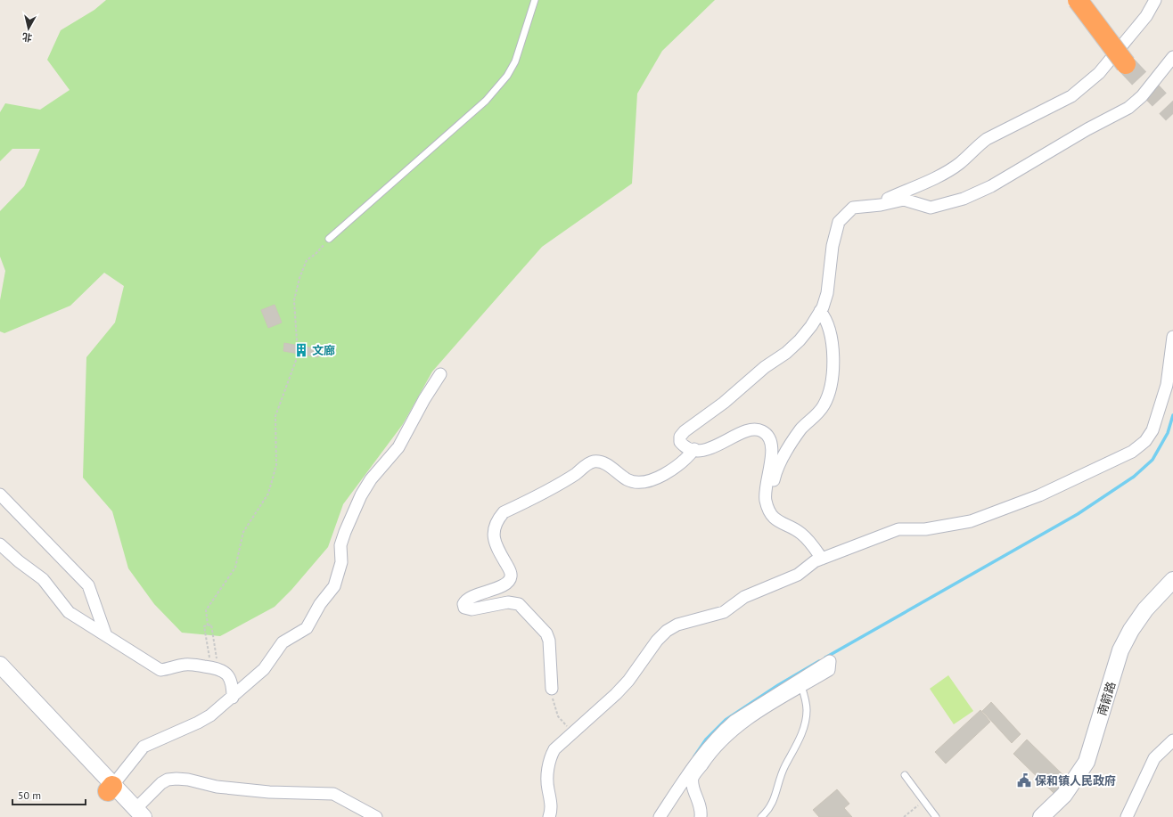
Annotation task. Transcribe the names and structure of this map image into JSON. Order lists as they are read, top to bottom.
{
  "streets": {
    "main road": ["南箭路"]
  },
  "places": {
    "building": ["文廊"],
    "public building": ["保和镇人民政府"]
  },
  "scale_bar": "50 m",
  "north": "bottom"
}
